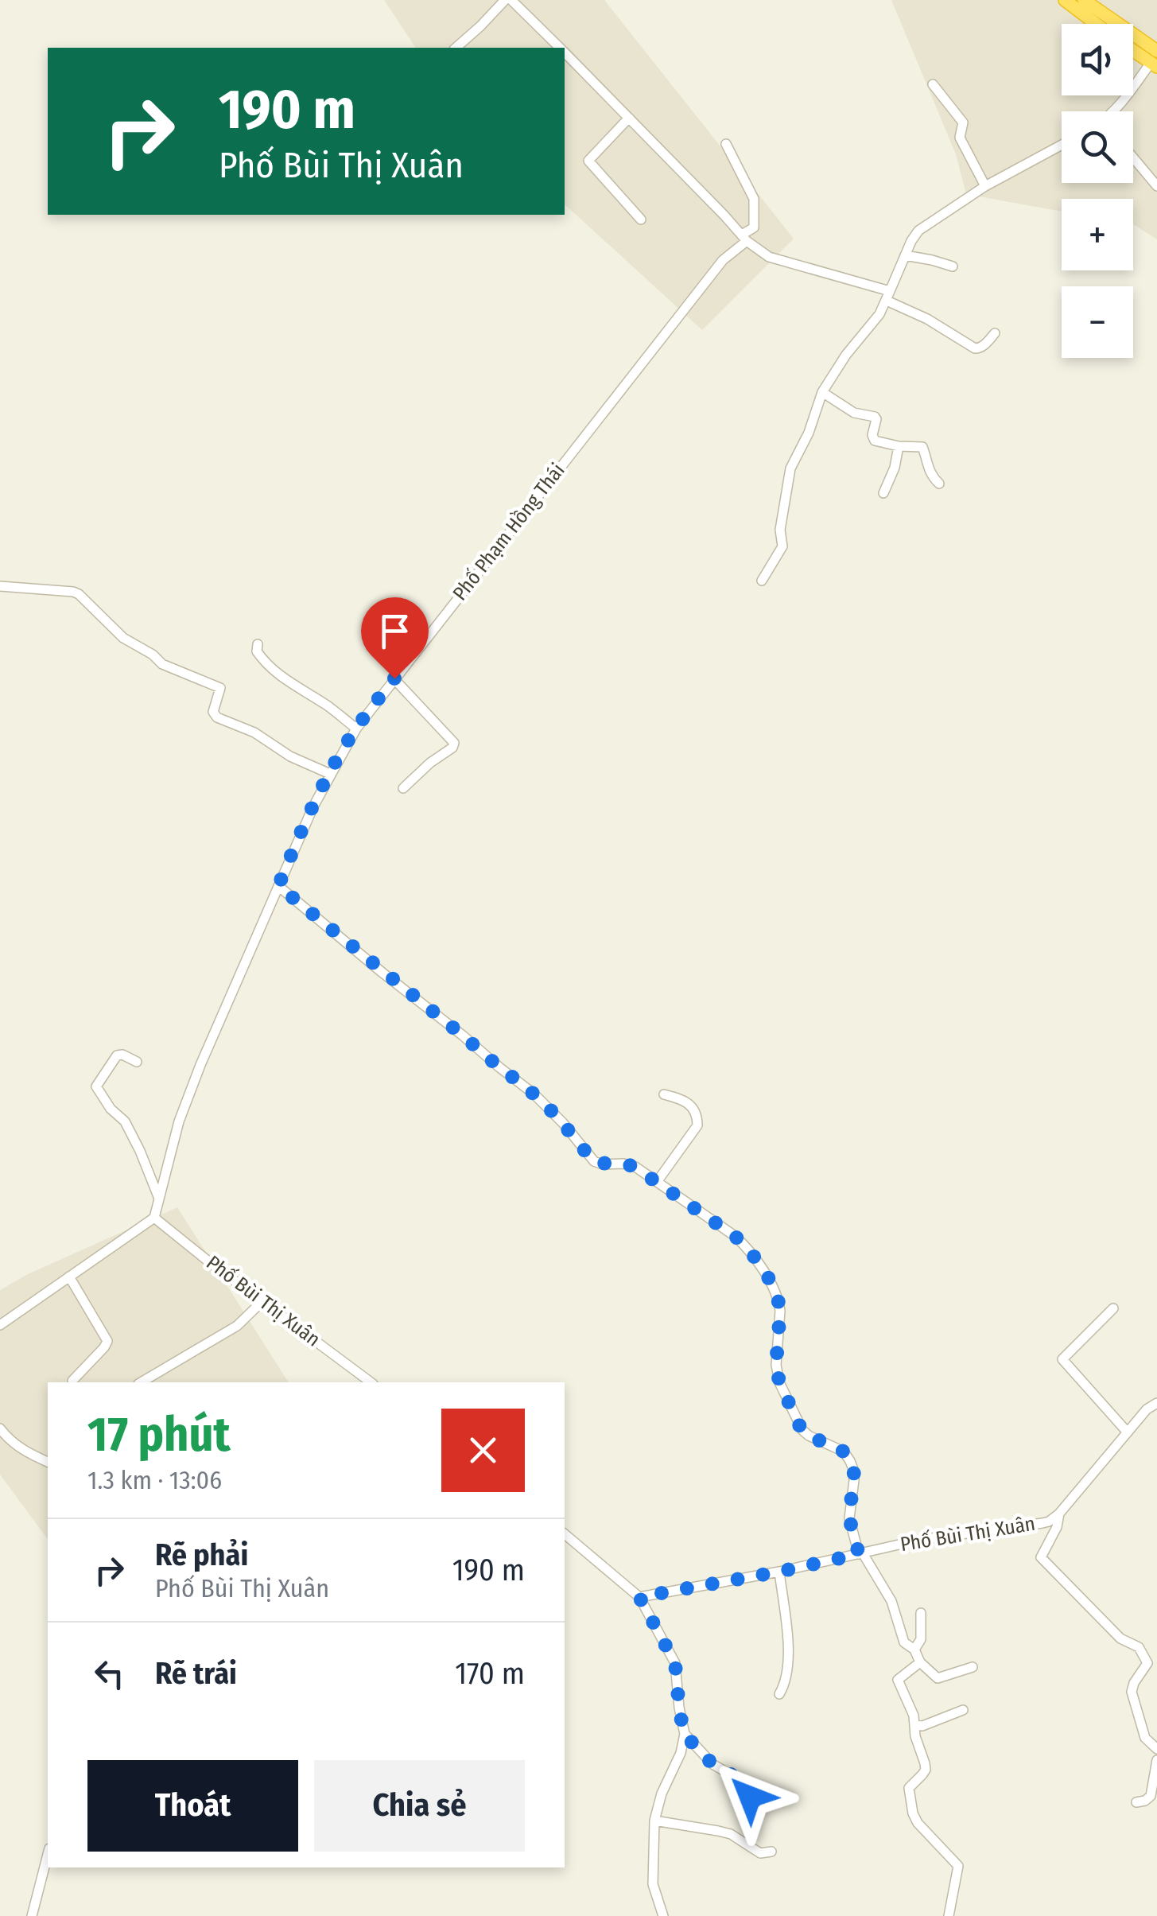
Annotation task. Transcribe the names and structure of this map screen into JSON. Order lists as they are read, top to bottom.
{
  "streets": {
    "street": ["Phố Phạm Hồng Thái", "Phố Bùi Thị Xuân"]
  },
  "crossings": [
    ["Phố Phạm Hồng Thái", "Phố Bùi Thị Xuân"]
  ],
  "page": {
    "map_buttons": ["+", "−"],
    "turn": ["190 m", "Phố Bùi Thị Xuân"],
    "heading": ["17 phút", "1.3 km · 13:06"],
    "list": [
      {
        "name": "Rẽ phải",
        "note": "Phố Bùi Thị Xuân",
        "value": "190 m"
      },
      {
        "name": "Rẽ trái",
        "value": "170 m"
      }
    ],
    "buttons": ["Thoát", "Chia sẻ"]
  }
}
